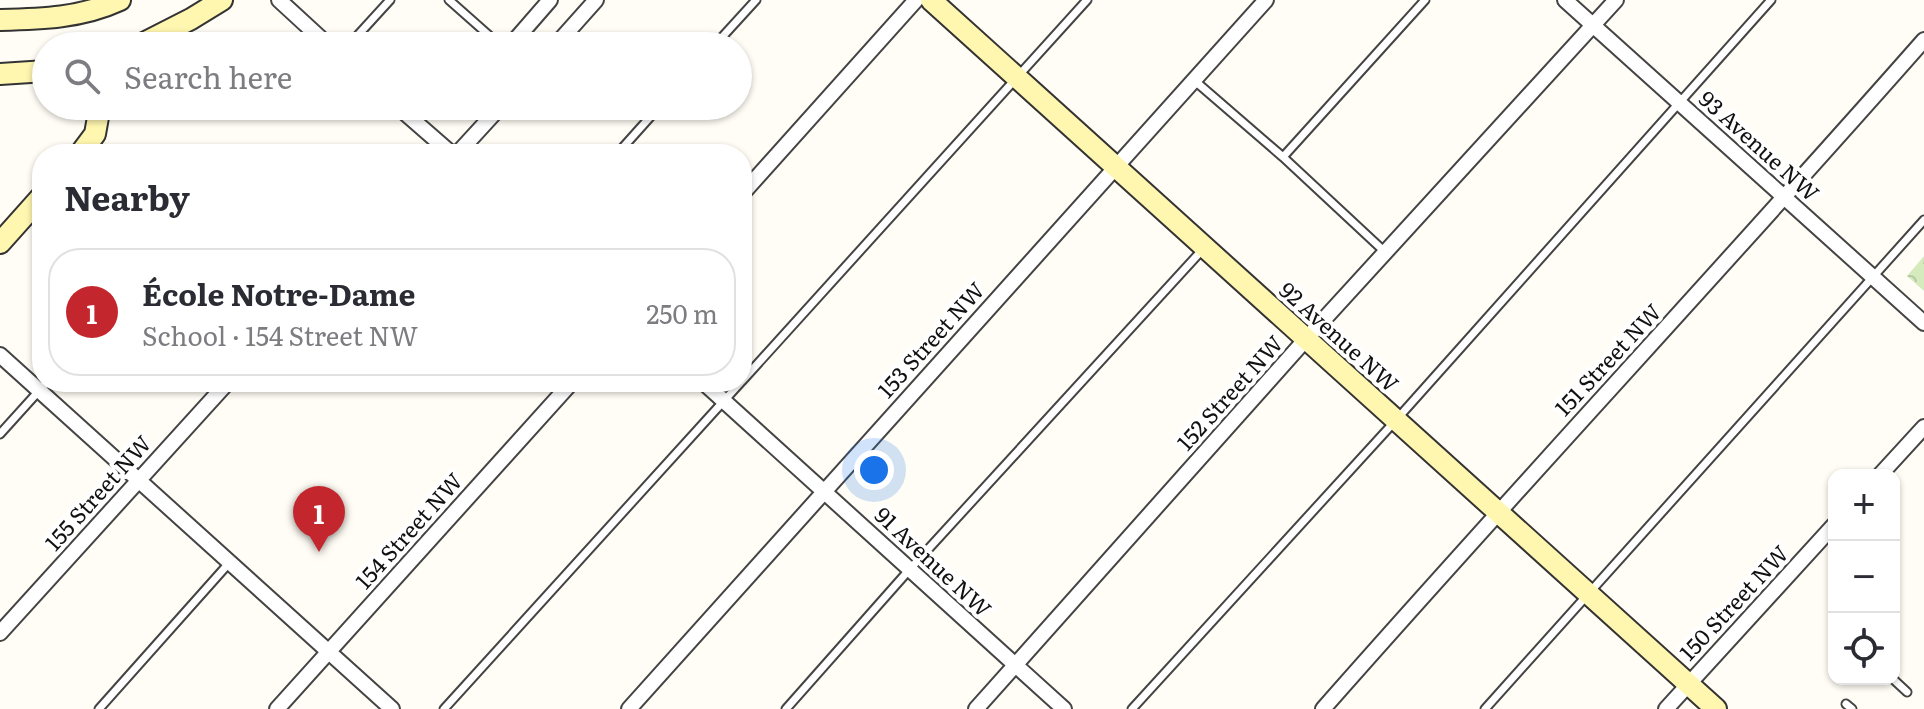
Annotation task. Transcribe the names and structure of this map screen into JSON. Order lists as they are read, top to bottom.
{
  "streets": {
    "street": [
      "93 Avenue NW",
      "92 Avenue NW",
      "153 Street NW",
      "151 Street NW",
      "152 Street NW",
      "155 Street NW",
      "154 Street NW",
      "91 Avenue NW",
      "150 Street NW"
    ]
  },
  "crossings": [
    ["93 Avenue NW", "151 Street NW"],
    ["93 Avenue NW", "152 Street NW"],
    ["92 Avenue NW", "153 Street NW"],
    ["92 Avenue NW", "151 Street NW"],
    ["92 Avenue NW", "152 Street NW"],
    ["92 Avenue NW", "150 Street NW"],
    ["153 Street NW", "91 Avenue NW"],
    ["152 Street NW", "91 Avenue NW"]
  ],
  "page": {
    "search": "Search here",
    "heading": "Nearby",
    "list": [
      {
        "mark": "1",
        "name": "École Notre-Dame",
        "note": "School · 154 Street NW",
        "value": "250 m"
      }
    ],
    "map_buttons": ["+", "−"],
    "pins": "1"
  }
}
